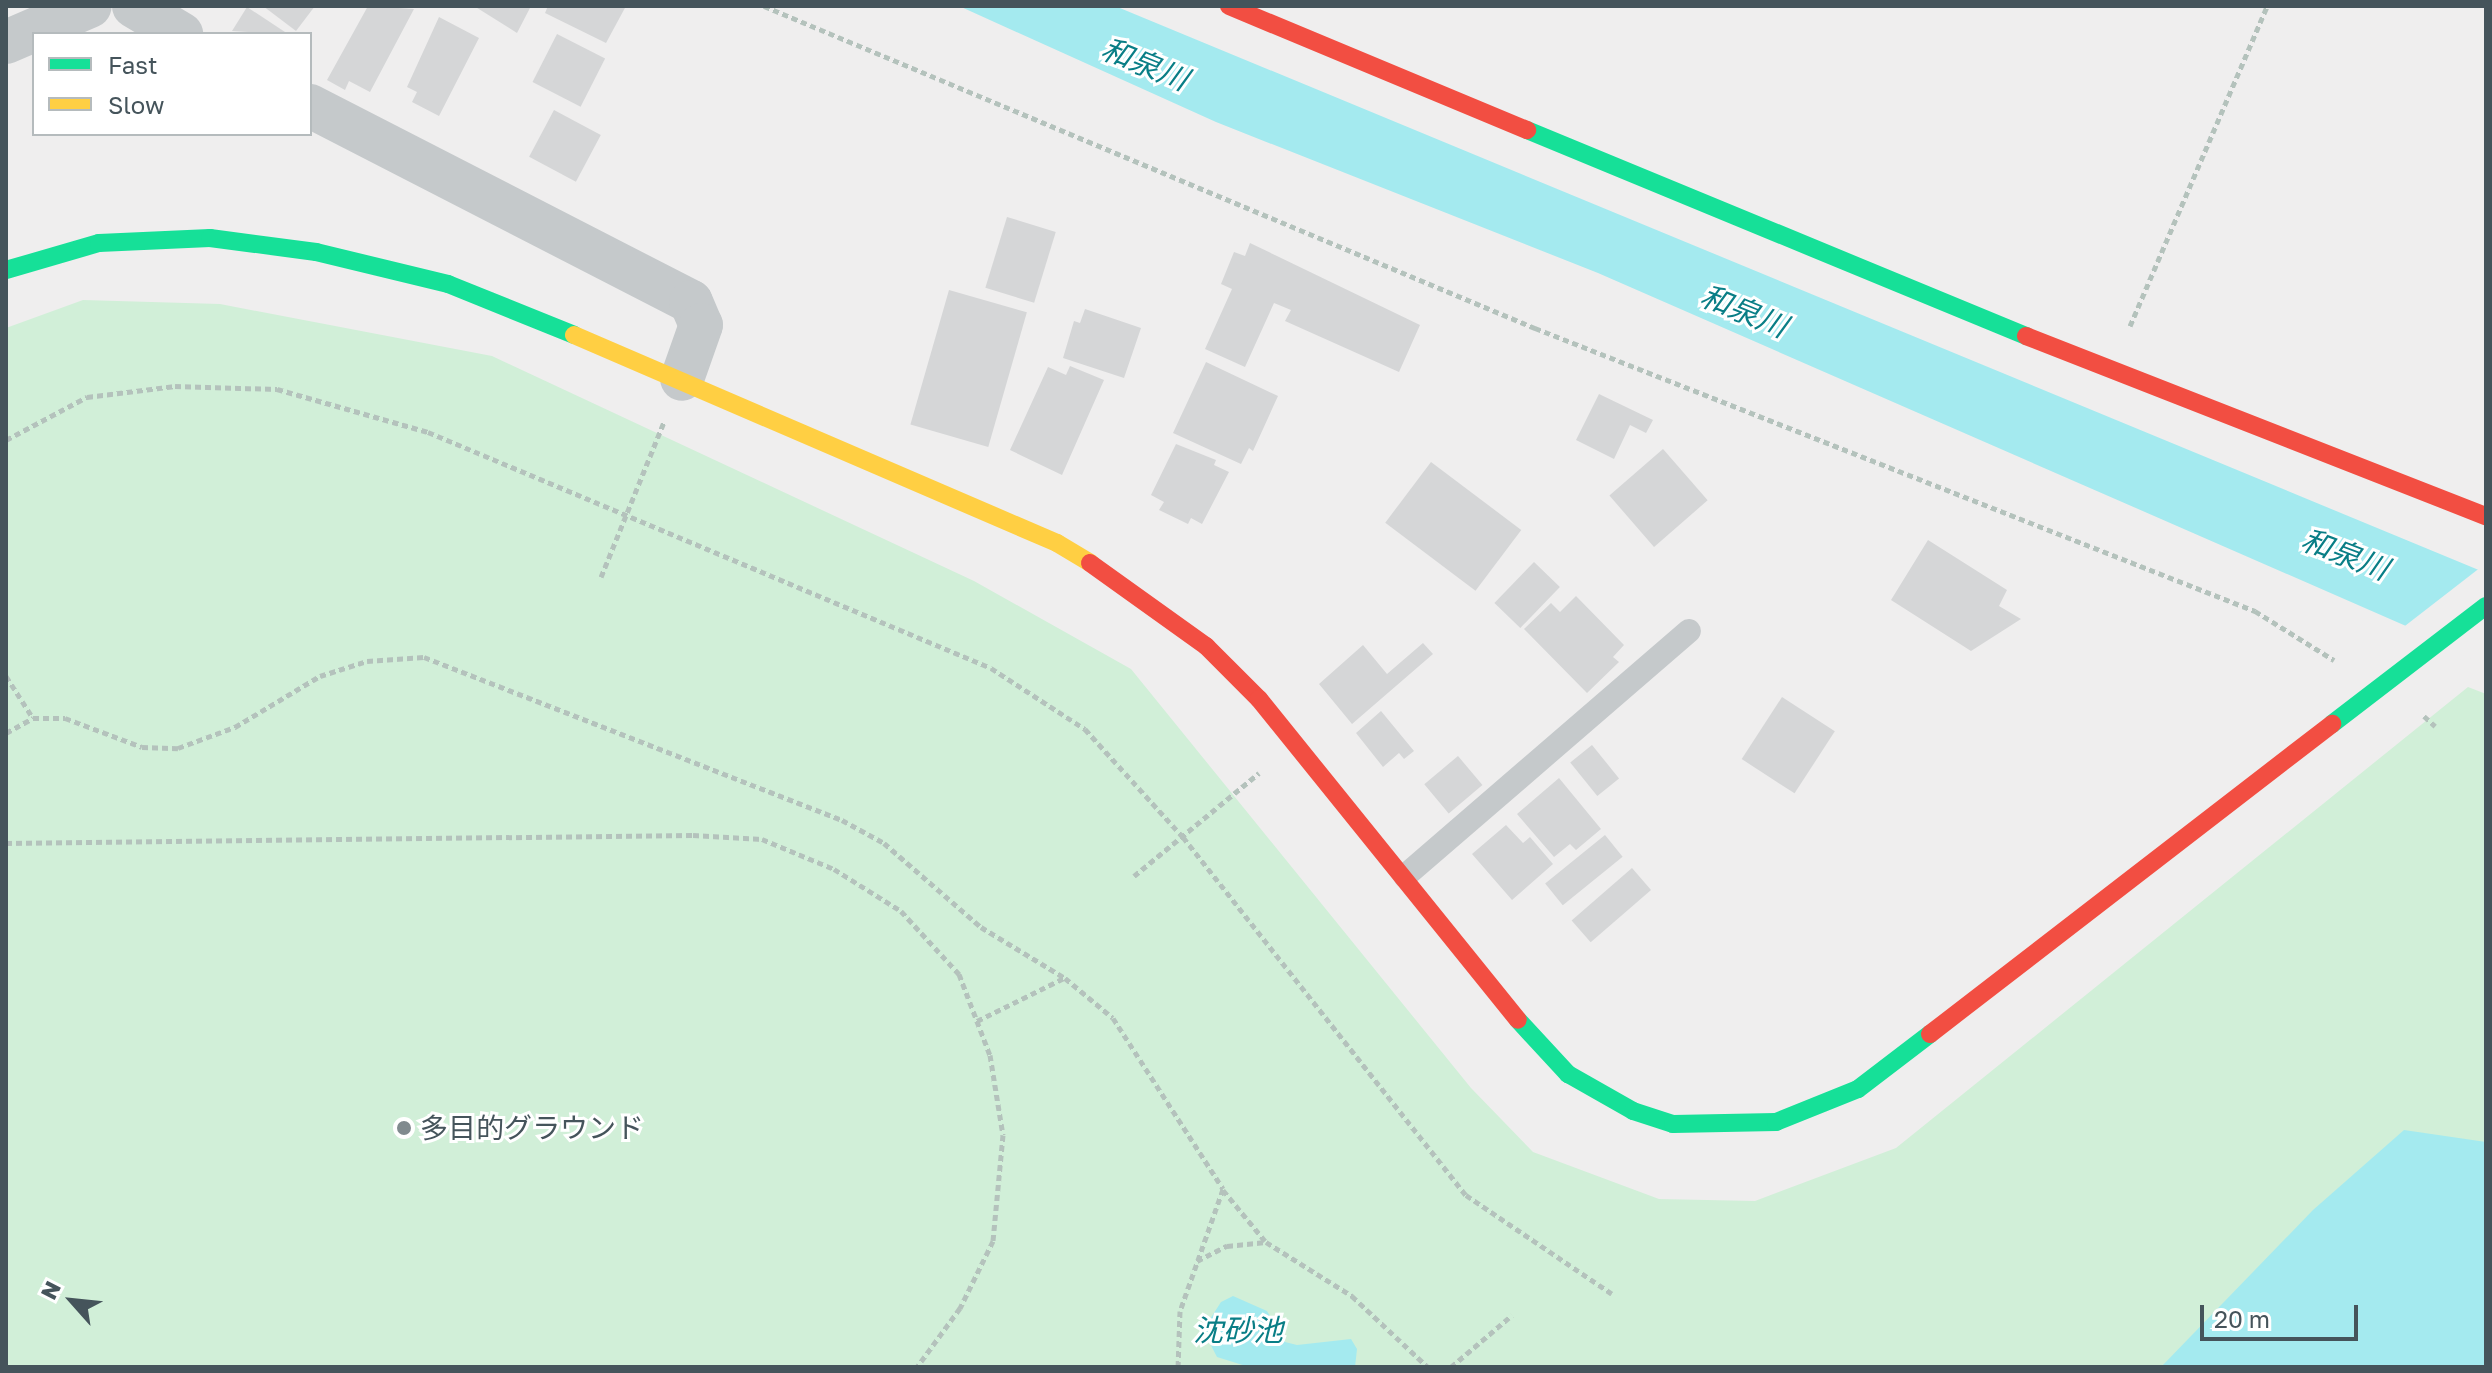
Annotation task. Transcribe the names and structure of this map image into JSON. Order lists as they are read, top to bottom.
{
  "water": ["和泉川", "沈砂池"],
  "places": ["多目的グラウンド"],
  "legend": ["Fast", "Slow"],
  "scale_bar": "20 m",
  "north": "top left"
}
